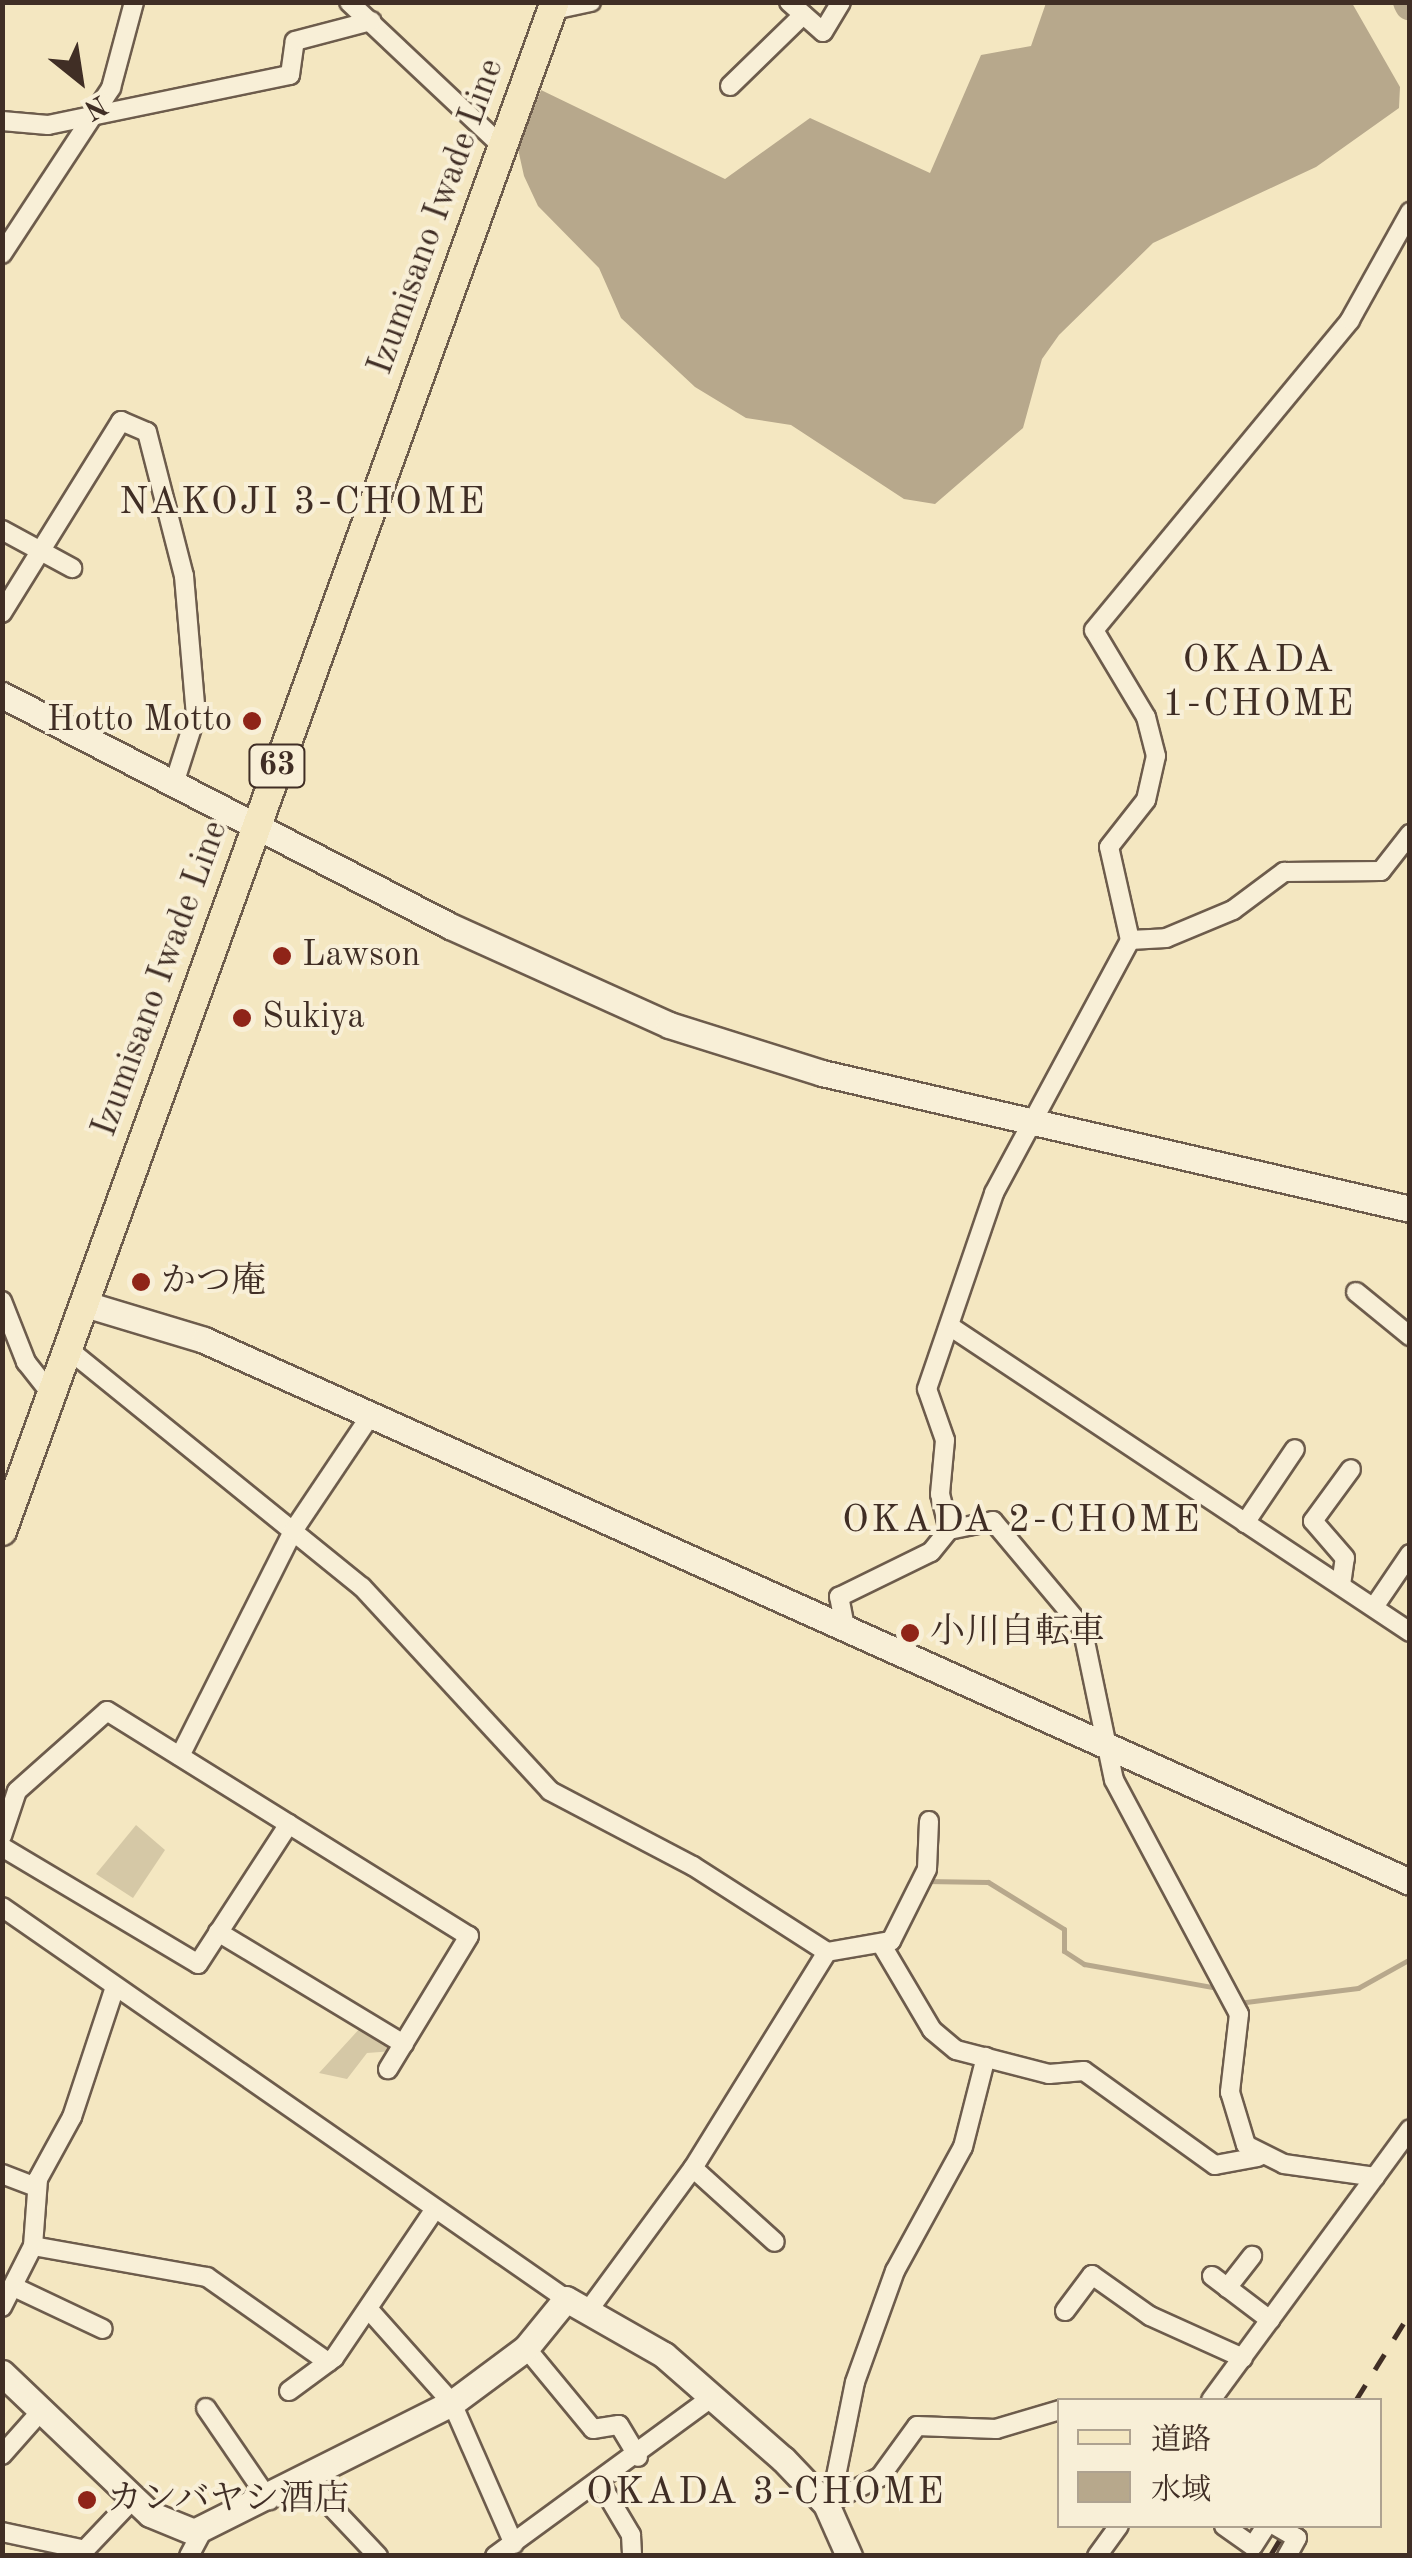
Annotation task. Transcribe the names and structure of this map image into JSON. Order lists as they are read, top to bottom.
{
  "streets": {
    "main road": ["Izumisano Iwade Line", "63"]
  },
  "districts": [
    "NAKOJI 3-CHOME",
    "OKADA 1-CHOME",
    "OKADA 2-CHOME",
    "OKADA 3-CHOME"
  ],
  "places": [
    "Hotto Motto",
    "Lawson",
    "Sukiya",
    "かつ庵",
    "小川自転車",
    "カンバヤシ酒店"
  ],
  "legend": ["道路", "水域"],
  "north": "bottom right"
}
